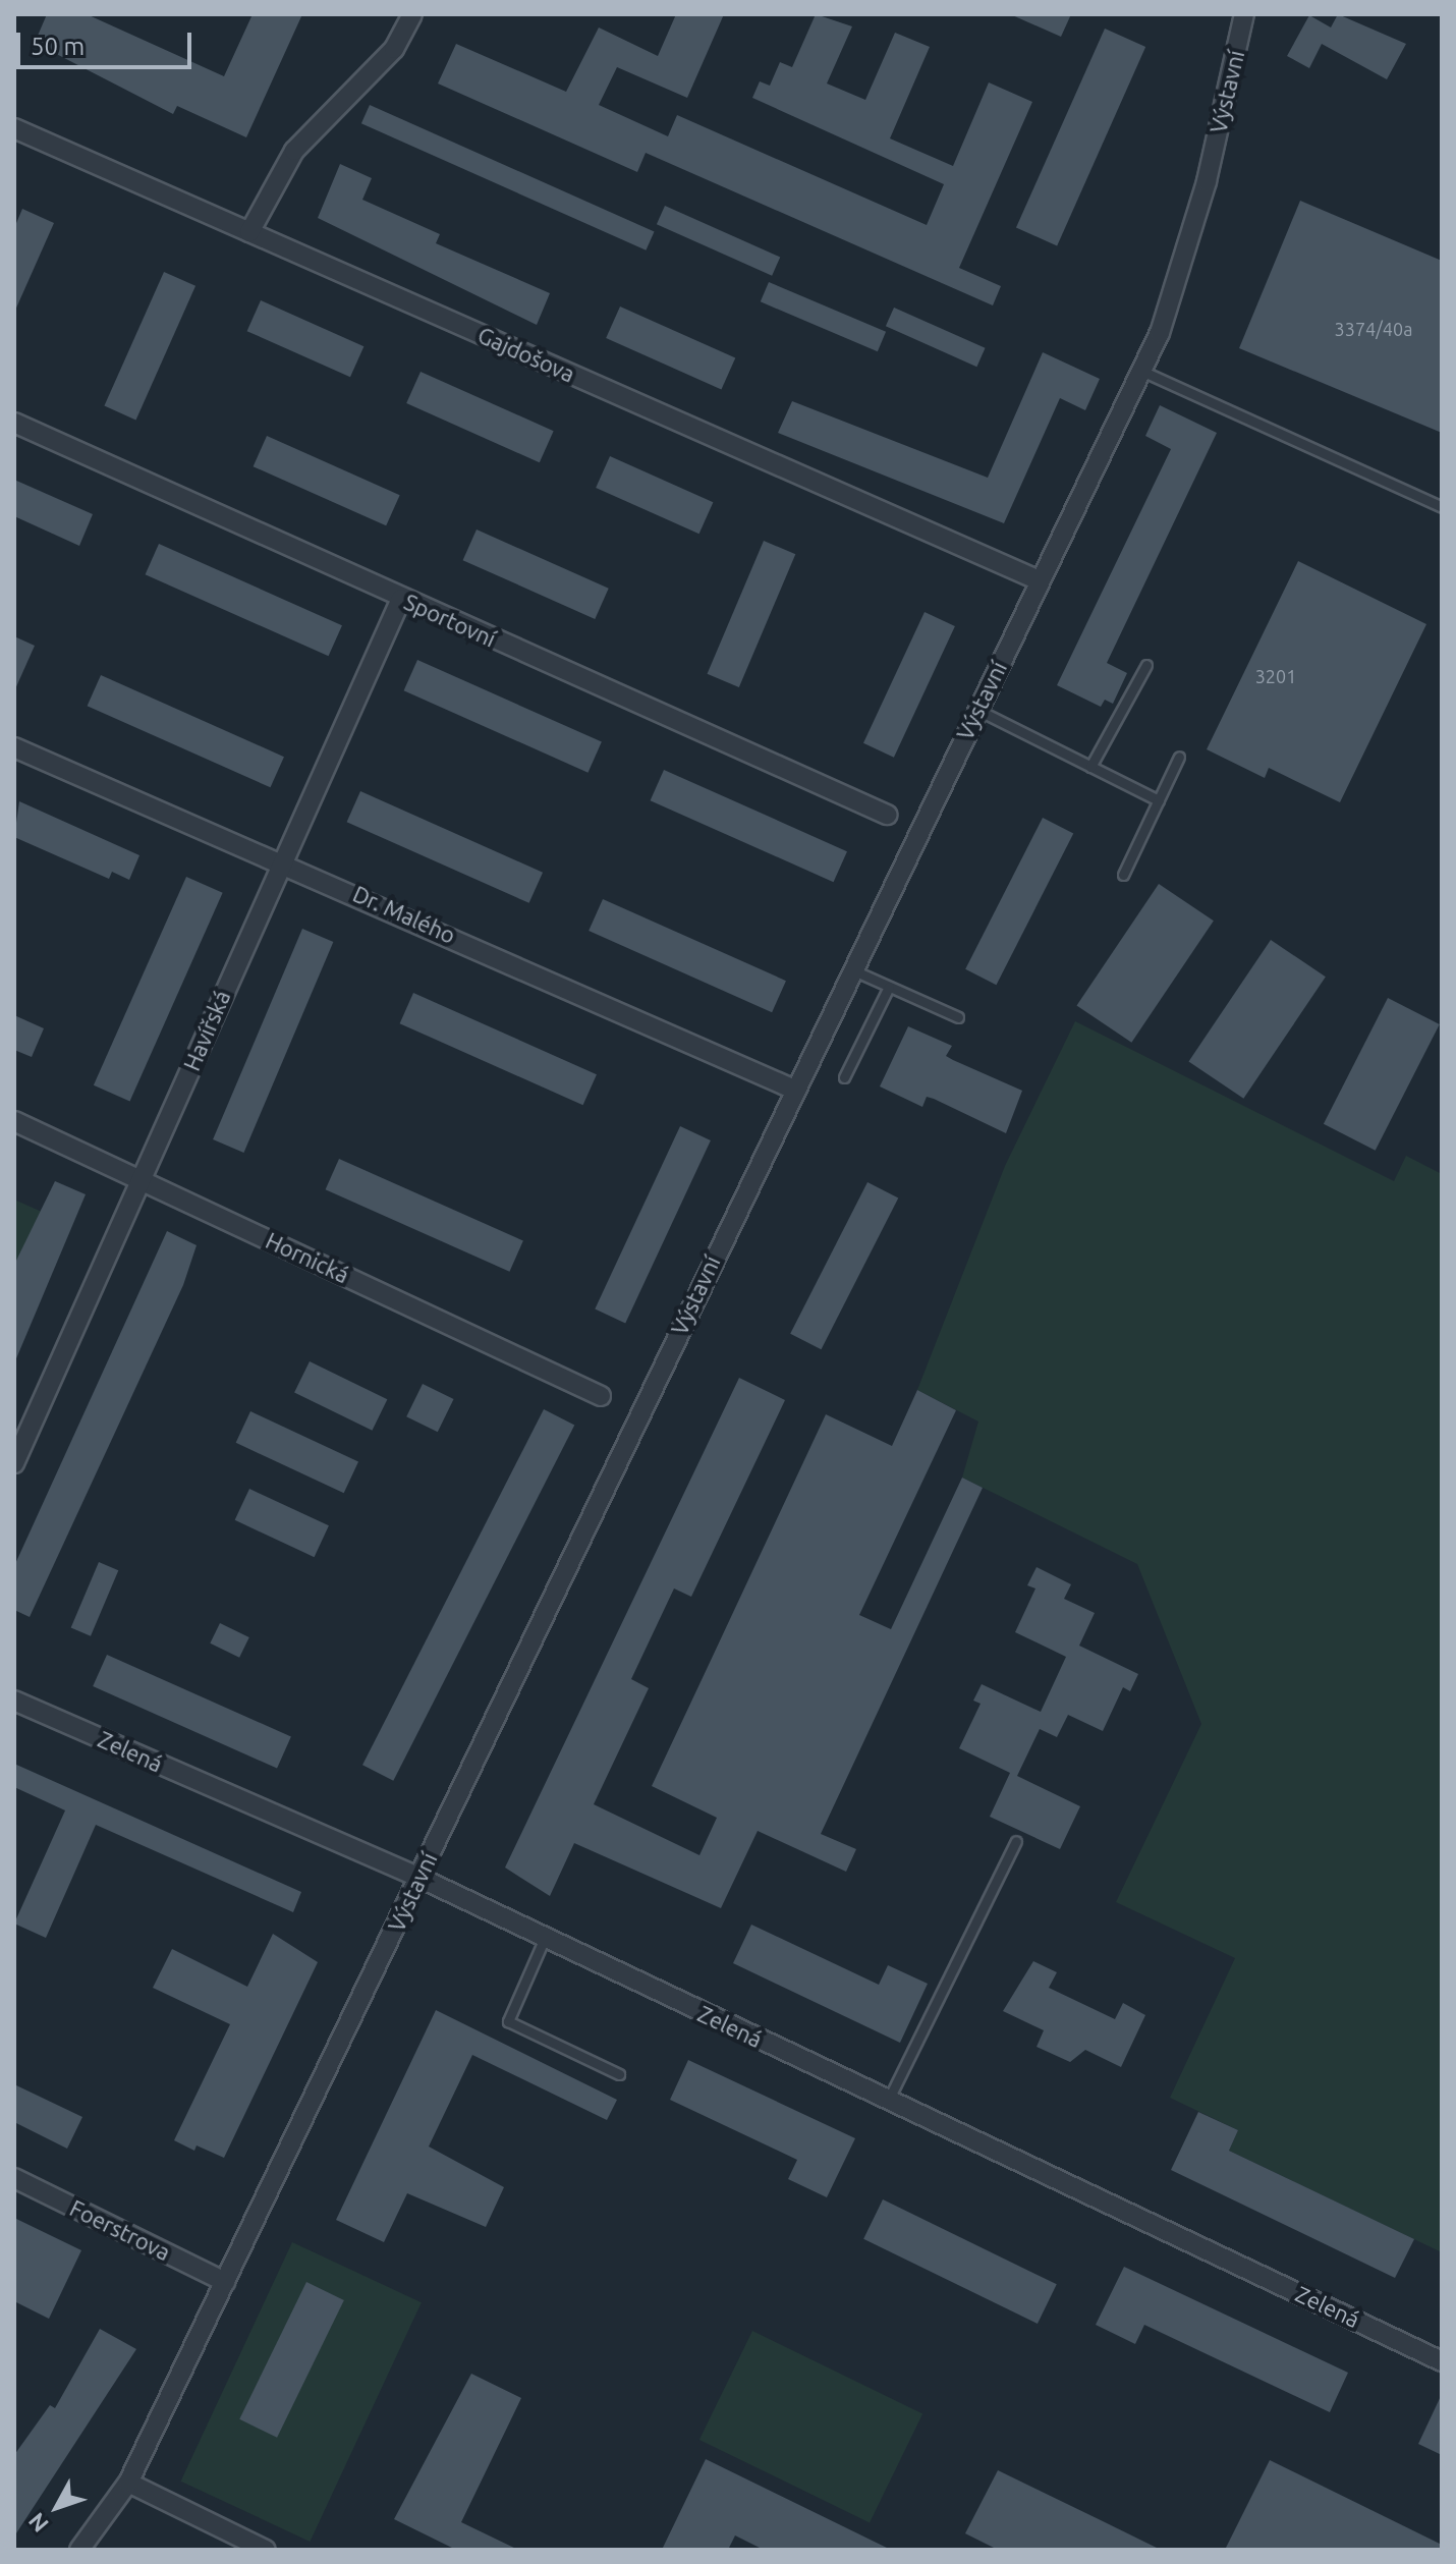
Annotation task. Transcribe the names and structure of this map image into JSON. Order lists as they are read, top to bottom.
{
  "streets": {
    "street": [
      "Výstavní",
      "Gajdošova",
      "Sportovní",
      "Dr. Malého",
      "Havířská",
      "Hornická",
      "Zelená",
      "Foerstrova"
    ]
  },
  "crossings": [
    ["Výstavní", "Gajdošova"],
    ["Výstavní", "Dr. Malého"],
    ["Výstavní", "Zelená"],
    ["Výstavní", "Foerstrova"],
    ["Sportovní", "Havířská"],
    ["Dr. Malého", "Havířská"],
    ["Havířská", "Hornická"]
  ],
  "house_numbers": ["3374/40a", "3201"],
  "scale_bar": "50 m",
  "north": "bottom left"
}
